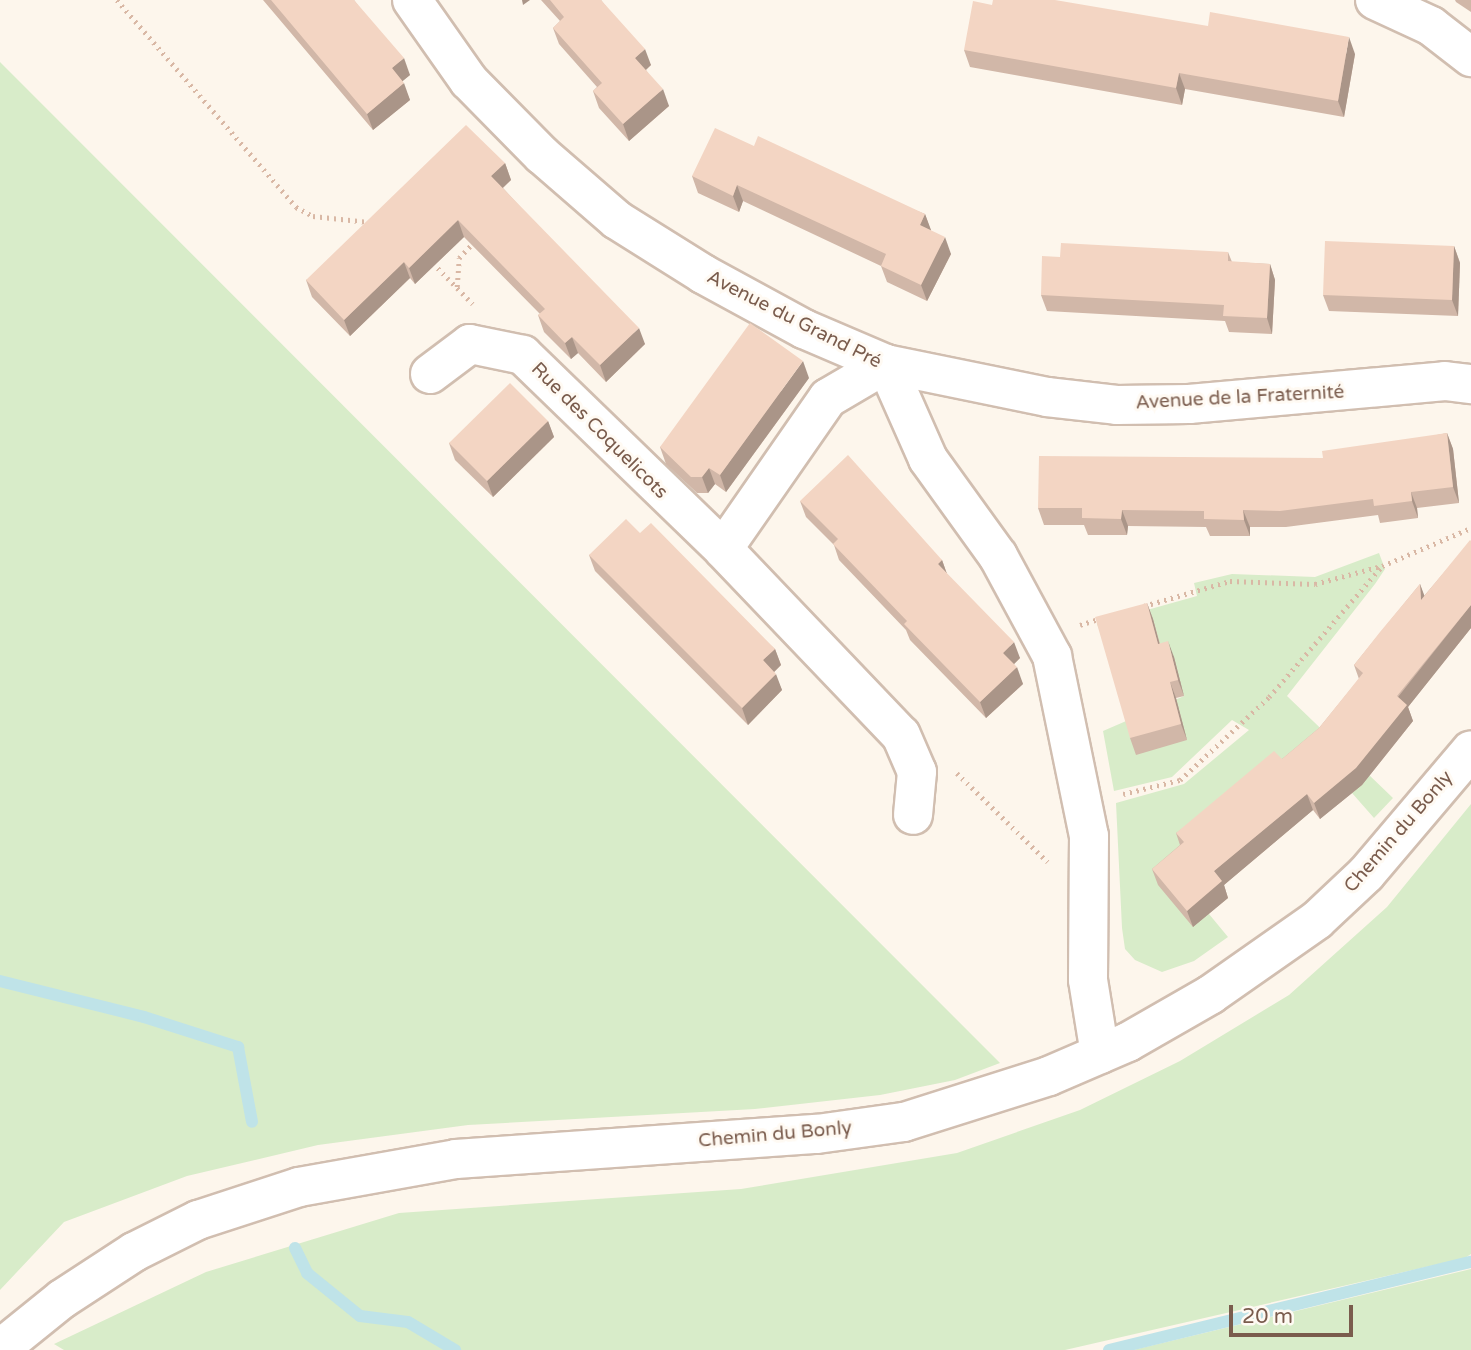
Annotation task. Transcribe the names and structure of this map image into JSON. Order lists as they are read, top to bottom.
{
  "streets": {
    "street": [
      "Avenue du Grand Pré",
      "Avenue de la Fraternité",
      "Rue des Coquelicots",
      "Chemin du Bonly"
    ]
  },
  "crossings": [
    ["Avenue du Grand Pré", "Avenue de la Fraternité"],
    ["Avenue du Grand Pré", "Chemin du Bonly"]
  ],
  "scale_bar": "20 m"
}
